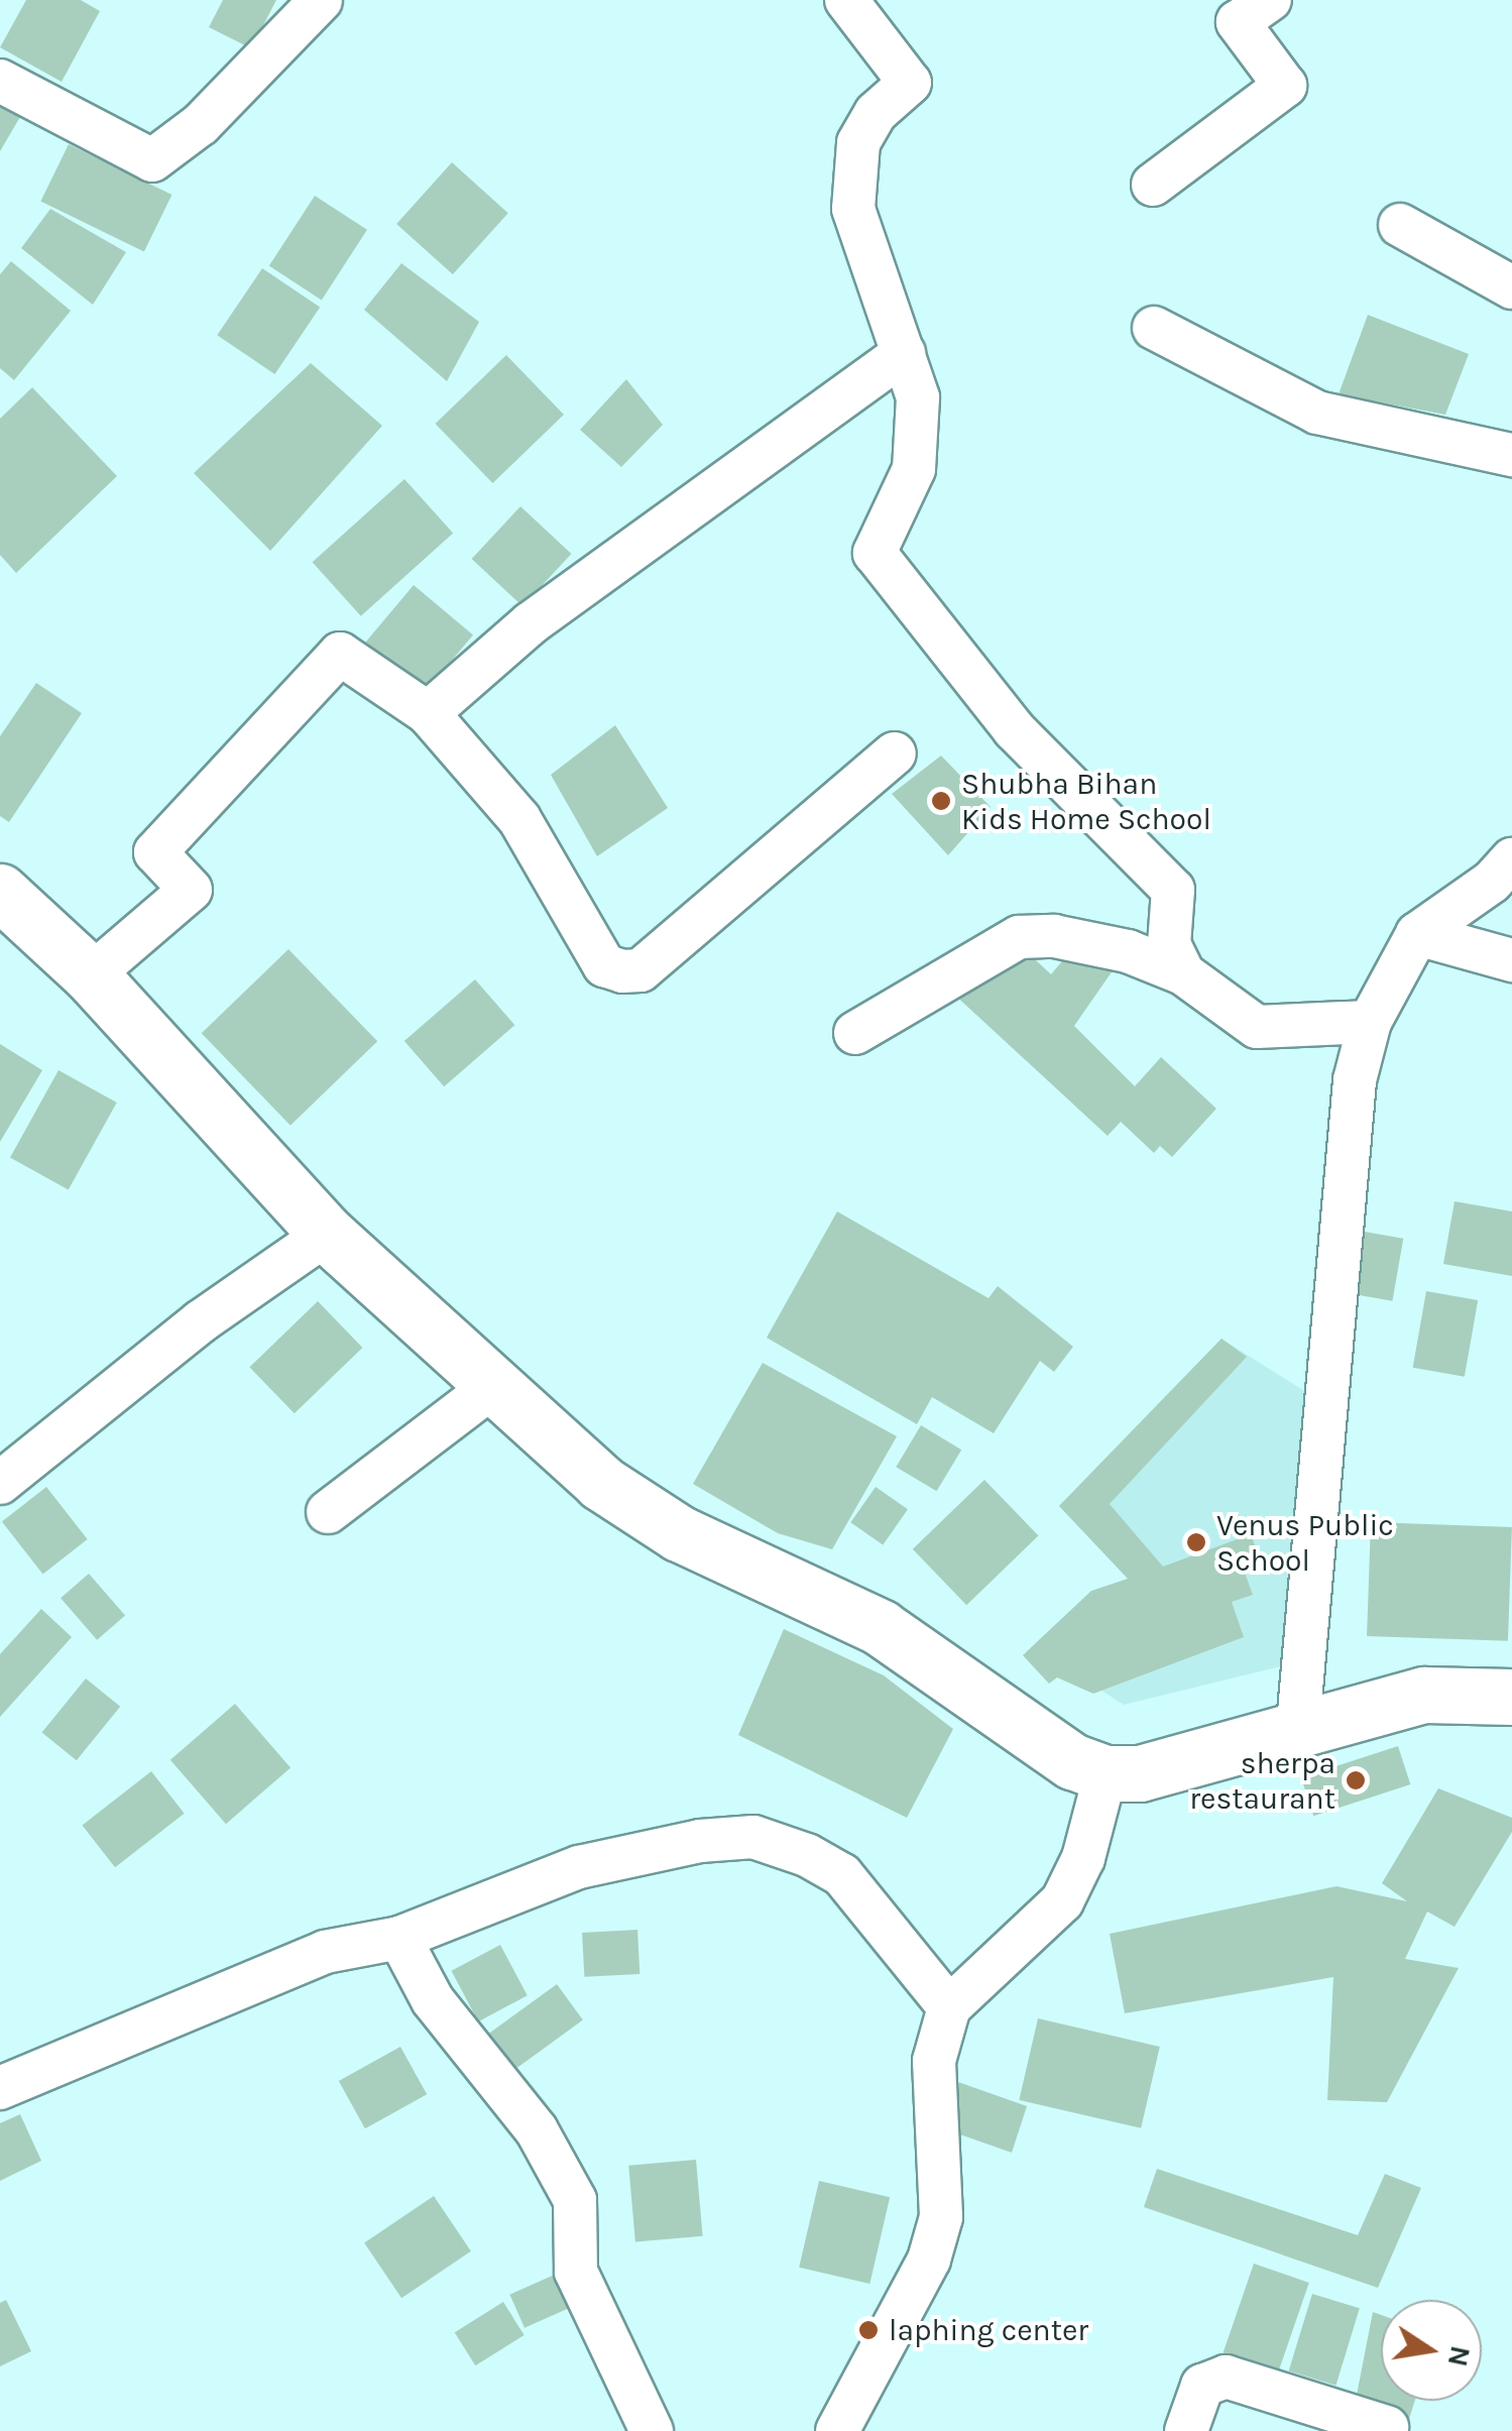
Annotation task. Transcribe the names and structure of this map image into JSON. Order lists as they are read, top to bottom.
{
  "places": [
    "Shubha Bihan Kids Home School",
    "Venus Public School",
    "sherpa restaurant",
    "laphing center"
  ],
  "north": "right"
}
